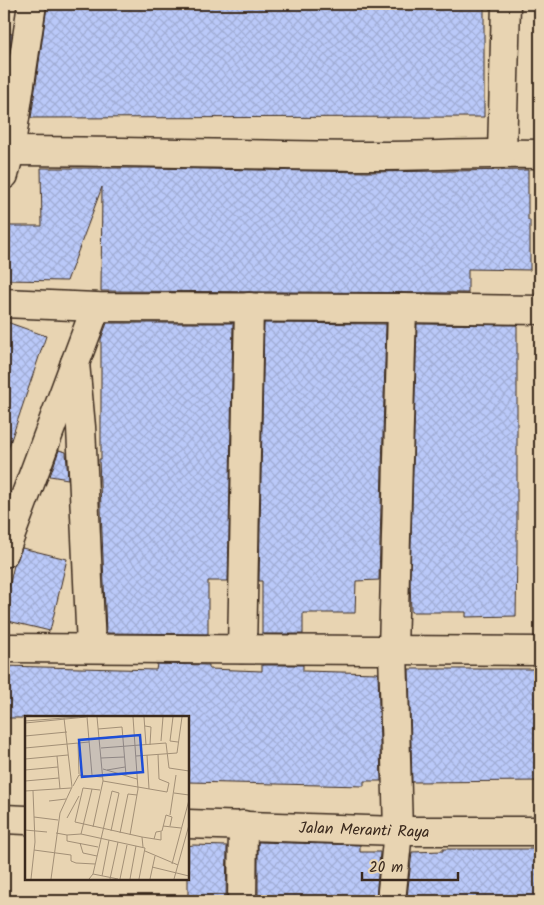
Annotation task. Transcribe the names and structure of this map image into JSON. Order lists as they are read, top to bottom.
{
  "streets": {
    "street": ["Jalan Meranti Raya"]
  },
  "scale_bar": "20 m"
}
